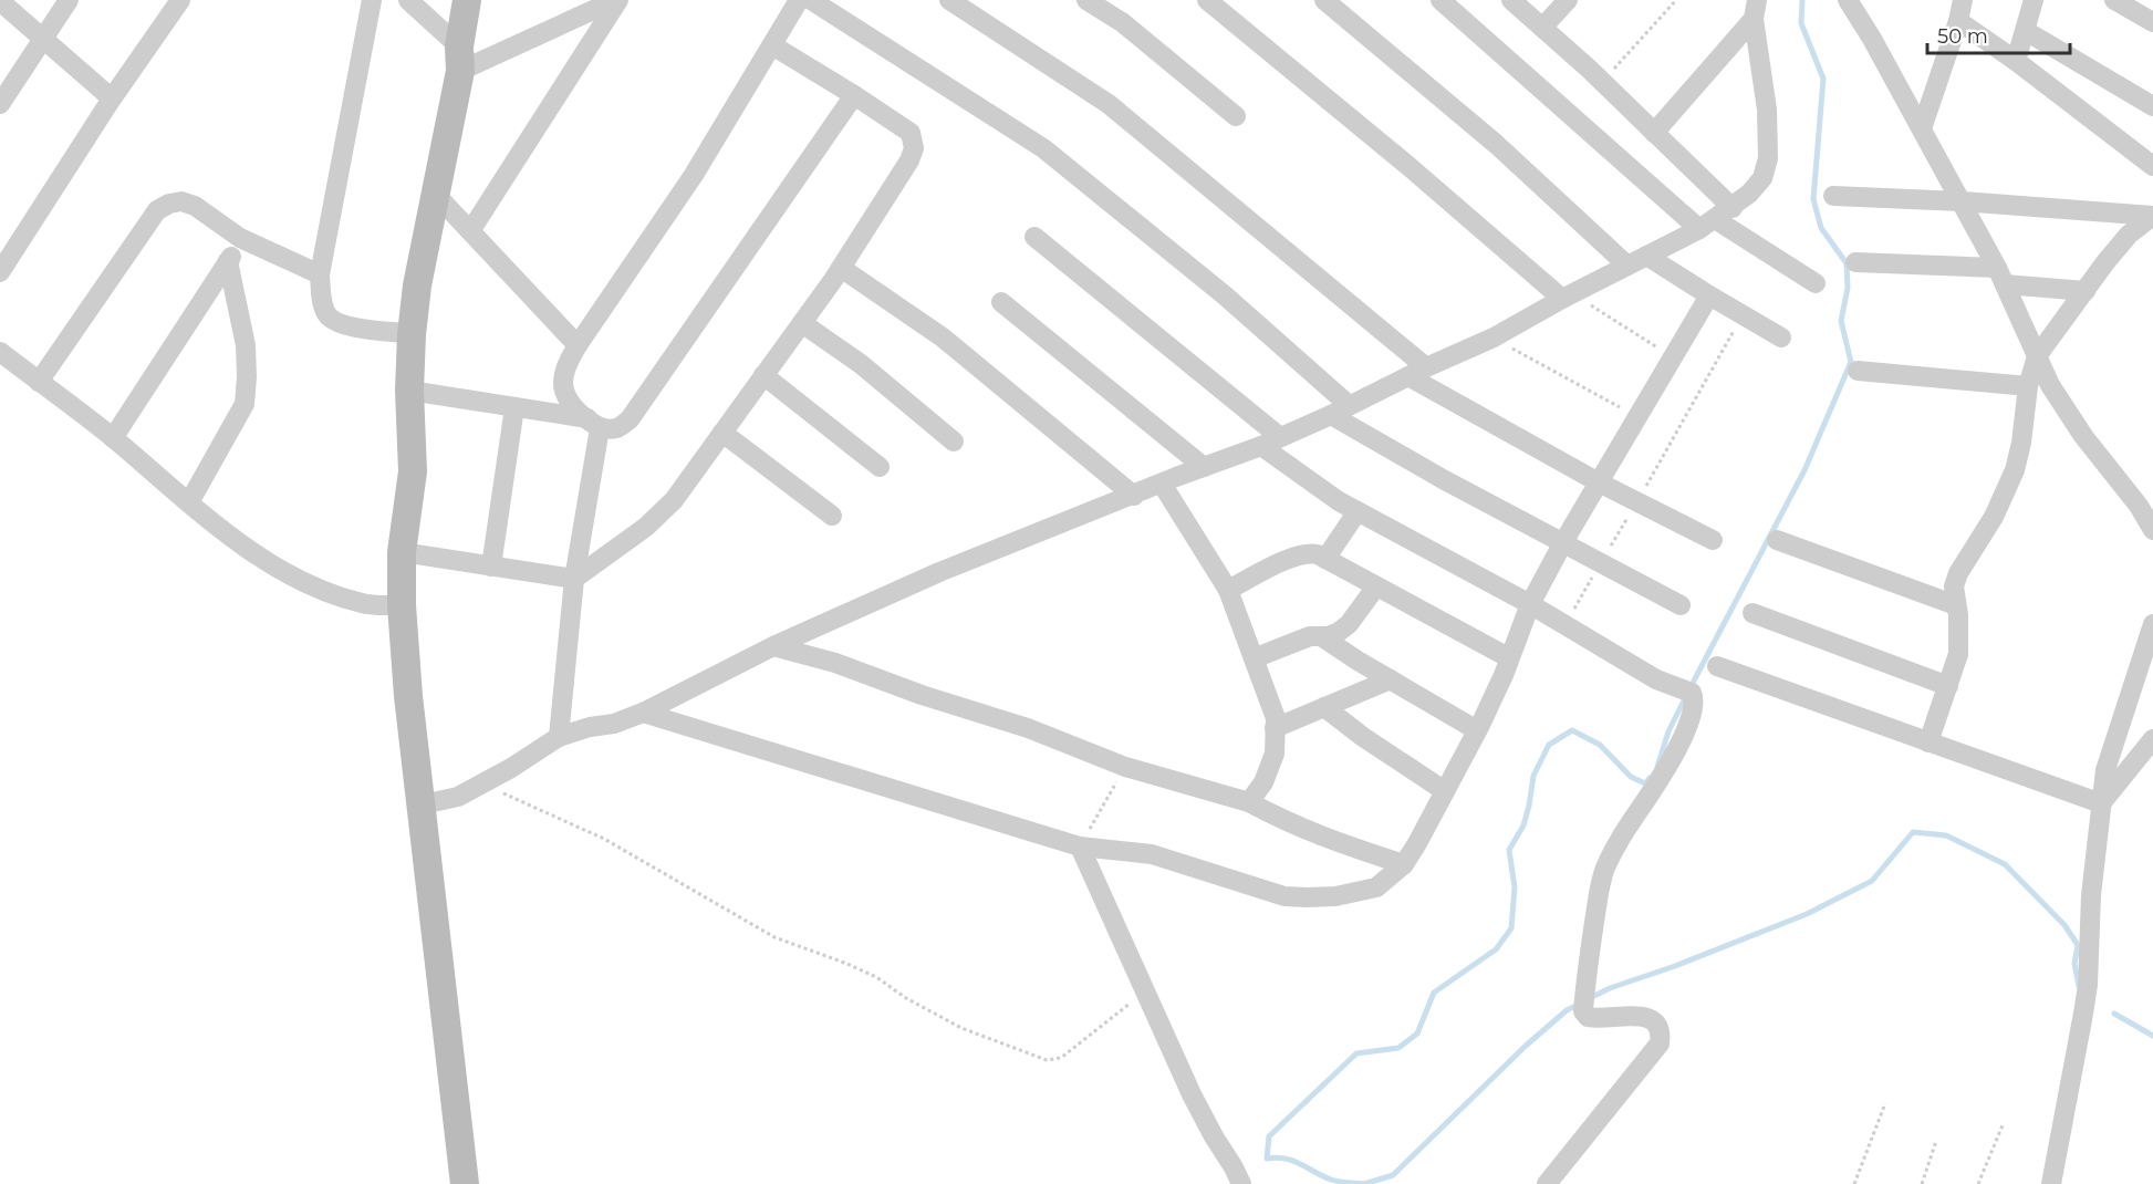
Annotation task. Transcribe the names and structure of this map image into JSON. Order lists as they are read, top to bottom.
{
  "scale_bar": "50 m"
}
